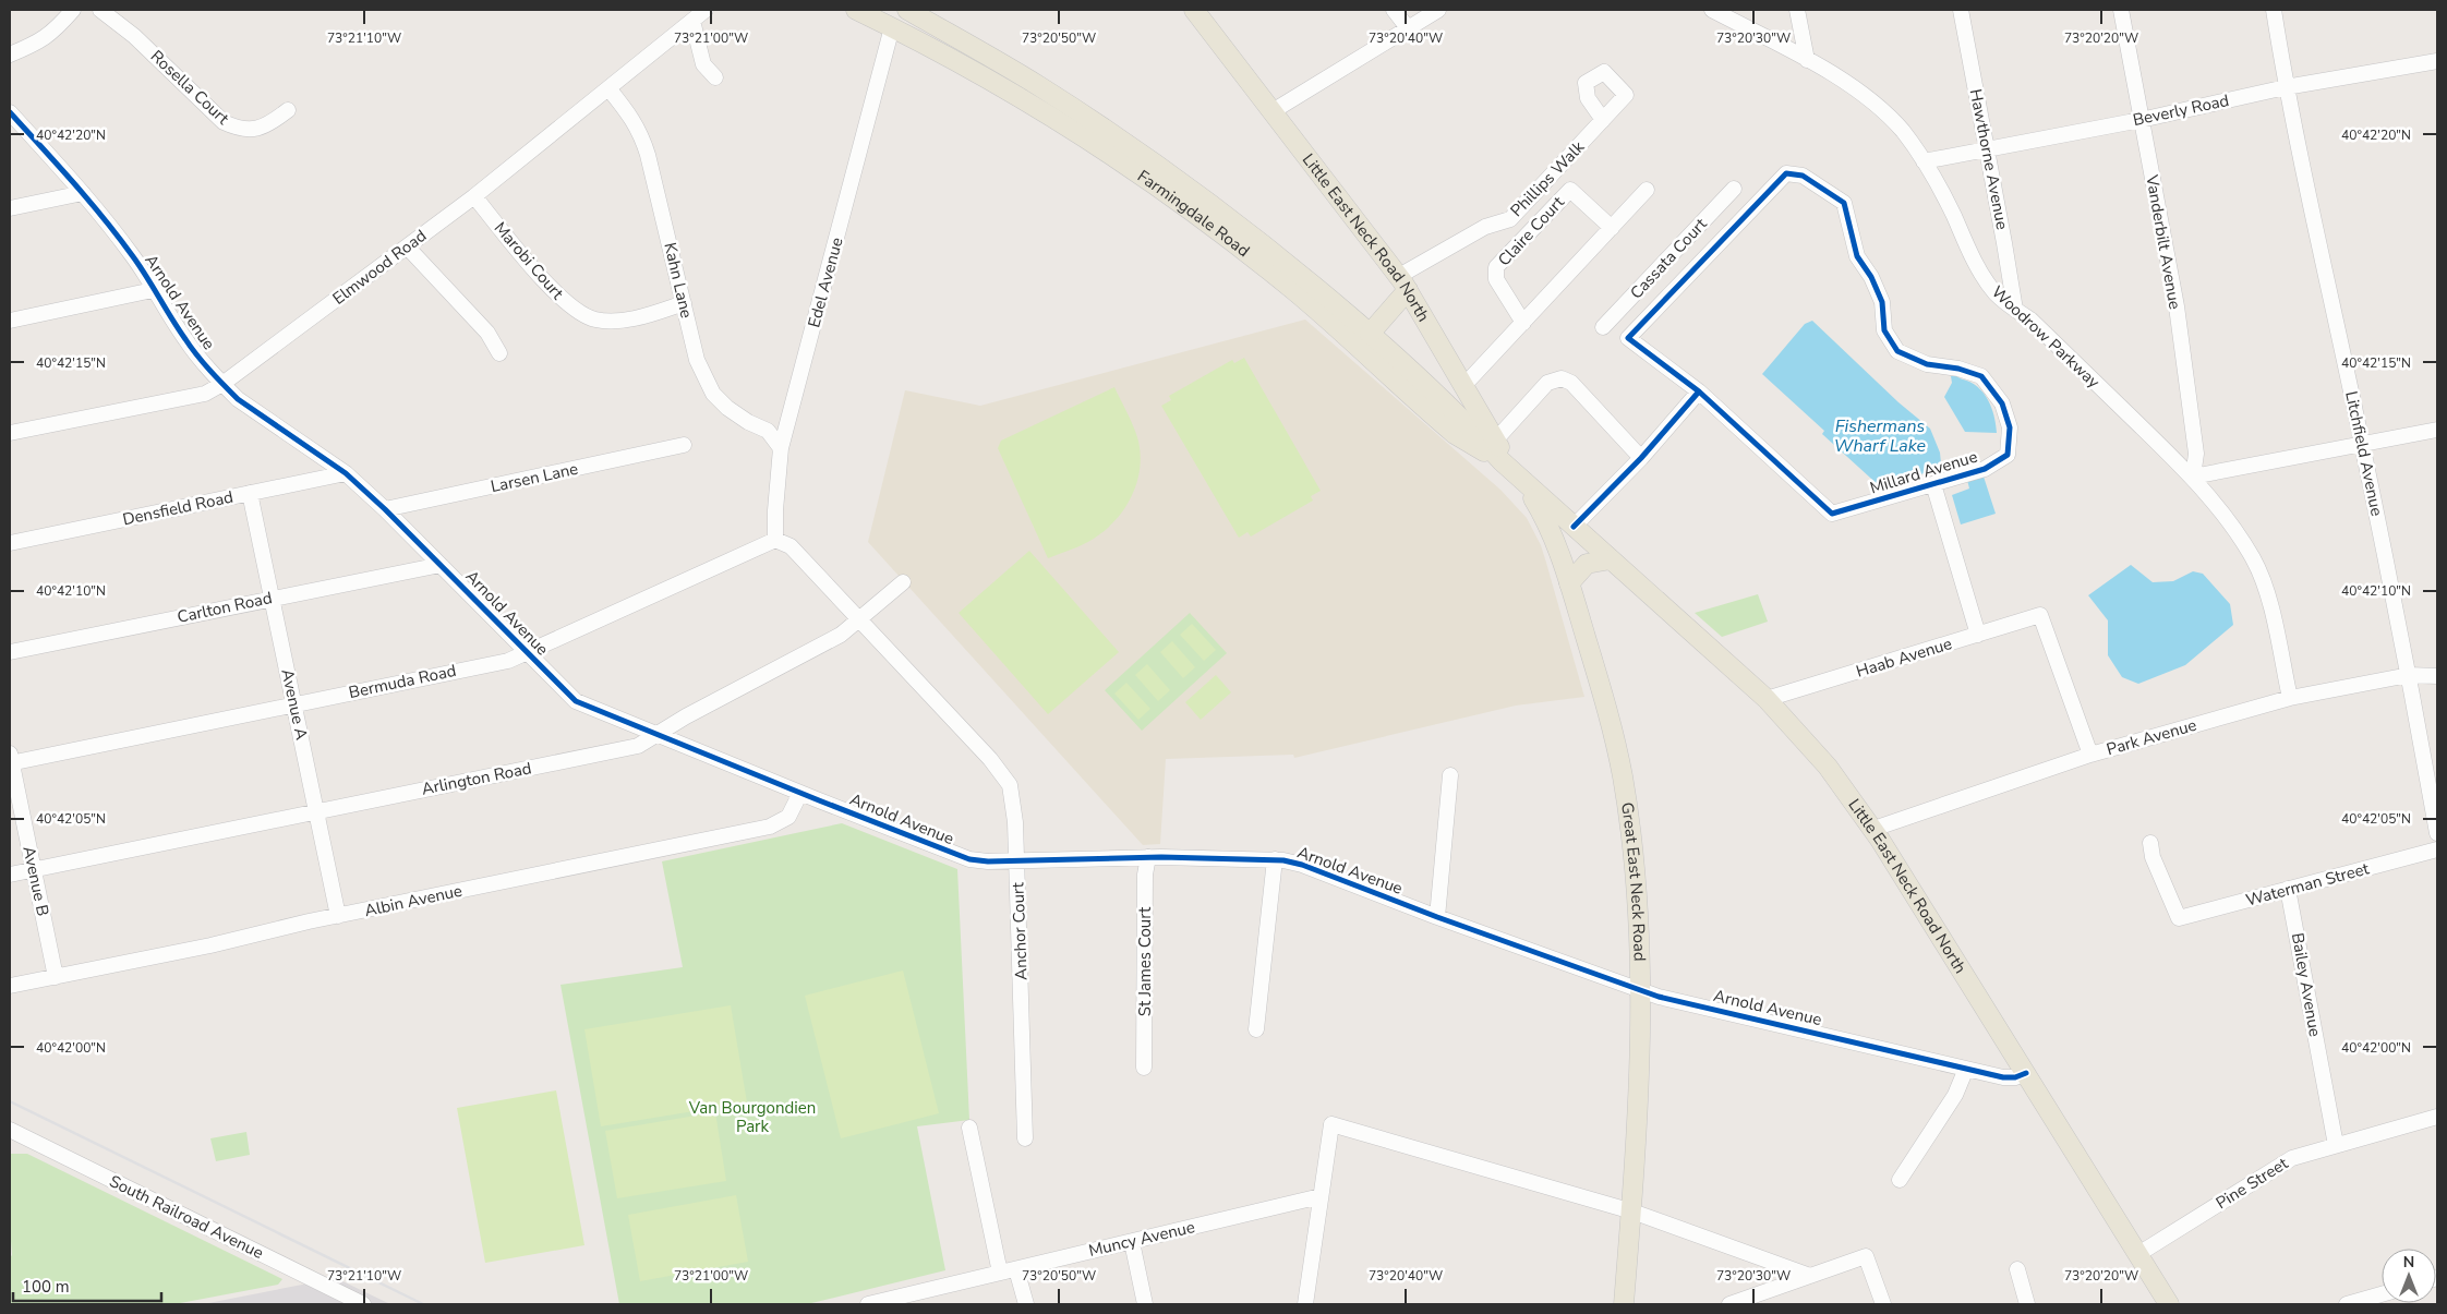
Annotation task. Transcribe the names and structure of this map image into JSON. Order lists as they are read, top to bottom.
{
  "streets": {
    "main road": ["Farmingdale Road", "Little East Neck Road North", "Great East Neck Road"],
    "street": [
      "Rosella Court",
      "Beverly Road",
      "Hawthorne Avenue",
      "Phillips Walk",
      "Claire Court",
      "Vanderbilt Avenue",
      "Cassata Court",
      "Marobi Court",
      "Elmwood Road",
      "Kahn Lane",
      "Edel Avenue",
      "Arnold Avenue",
      "Woodrow Parkway",
      "Litchfield Avenue",
      "Millard Avenue",
      "Larsen Lane",
      "Densfield Road",
      "Carlton Road",
      "Haab Avenue",
      "Bermuda Road",
      "Avenue A",
      "Park Avenue",
      "Arlington Road",
      "Avenue B",
      "Waterman Street",
      "Albin Avenue",
      "Anchor Court",
      "St James Court",
      "Bailey Avenue",
      "Pine Street",
      "South Railroad Avenue",
      "Muncy Avenue"
    ]
  },
  "crossings": [
    ["Beverly Road", "Hawthorne Avenue"],
    ["Beverly Road", "Vanderbilt Avenue"],
    ["Beverly Road", "Woodrow Parkway"],
    ["Beverly Road", "Litchfield Avenue"],
    ["Hawthorne Avenue", "Woodrow Parkway"],
    ["Phillips Walk", "Little East Neck Road North"],
    ["Farmingdale Road", "Little East Neck Road North"],
    ["Farmingdale Road", "Edel Avenue"],
    ["Farmingdale Road", "Great East Neck Road"],
    ["Little East Neck Road North", "Arnold Avenue"],
    ["Little East Neck Road North", "Haab Avenue"],
    ["Little East Neck Road North", "Park Avenue"],
    ["Little East Neck Road North", "Great East Neck Road"],
    ["Little East Neck Road North", "Pine Street"],
    ["Vanderbilt Avenue", "Woodrow Parkway"],
    ["Marobi Court", "Elmwood Road"],
    ["Marobi Court", "Kahn Lane"],
    ["Elmwood Road", "Kahn Lane"],
    ["Elmwood Road", "Arnold Avenue"],
    ["Kahn Lane", "Edel Avenue"],
    ["Edel Avenue", "Bermuda Road"],
    ["Edel Avenue", "Anchor Court"],
    ["Arnold Avenue", "Larsen Lane"],
    ["Arnold Avenue", "Densfield Road"],
    ["Arnold Avenue", "Carlton Road"],
    ["Arnold Avenue", "Bermuda Road"],
    ["Arnold Avenue", "Arlington Road"],
    ["Arnold Avenue", "Great East Neck Road"],
    ["Arnold Avenue", "Albin Avenue"],
    ["Arnold Avenue", "Anchor Court"],
    ["Arnold Avenue", "St James Court"],
    ["Woodrow Parkway", "Park Avenue"],
    ["Litchfield Avenue", "Park Avenue"],
    ["Millard Avenue", "Haab Avenue"],
    ["Densfield Road", "Avenue A"],
    ["Carlton Road", "Avenue A"],
    ["Haab Avenue", "Park Avenue"],
    ["Bermuda Road", "Avenue A"],
    ["Bermuda Road", "Avenue B"],
    ["Bermuda Road", "Anchor Court"],
    ["Avenue A", "Arlington Road"],
    ["Avenue A", "Albin Avenue"],
    ["Arlington Road", "Avenue B"],
    ["Arlington Road", "Anchor Court"],
    ["Avenue B", "Albin Avenue"],
    ["Waterman Street", "Bailey Avenue"],
    ["Bailey Avenue", "Pine Street"]
  ],
  "water": ["Fishermans Wharf Lake"],
  "parks": ["Van Bourgondien Park"],
  "scale_bar": "100 m",
  "north": "top",
  "coordinates": [
    "73°21'10\"W",
    "73°21'00\"W",
    "73°20'50\"W",
    "73°20'40\"W",
    "73°20'30\"W",
    "73°20'20\"W",
    "40°42'20\"N",
    "40°42'15\"N",
    "40°42'10\"N",
    "40°42'05\"N",
    "40°42'00\"N"
  ]
}
